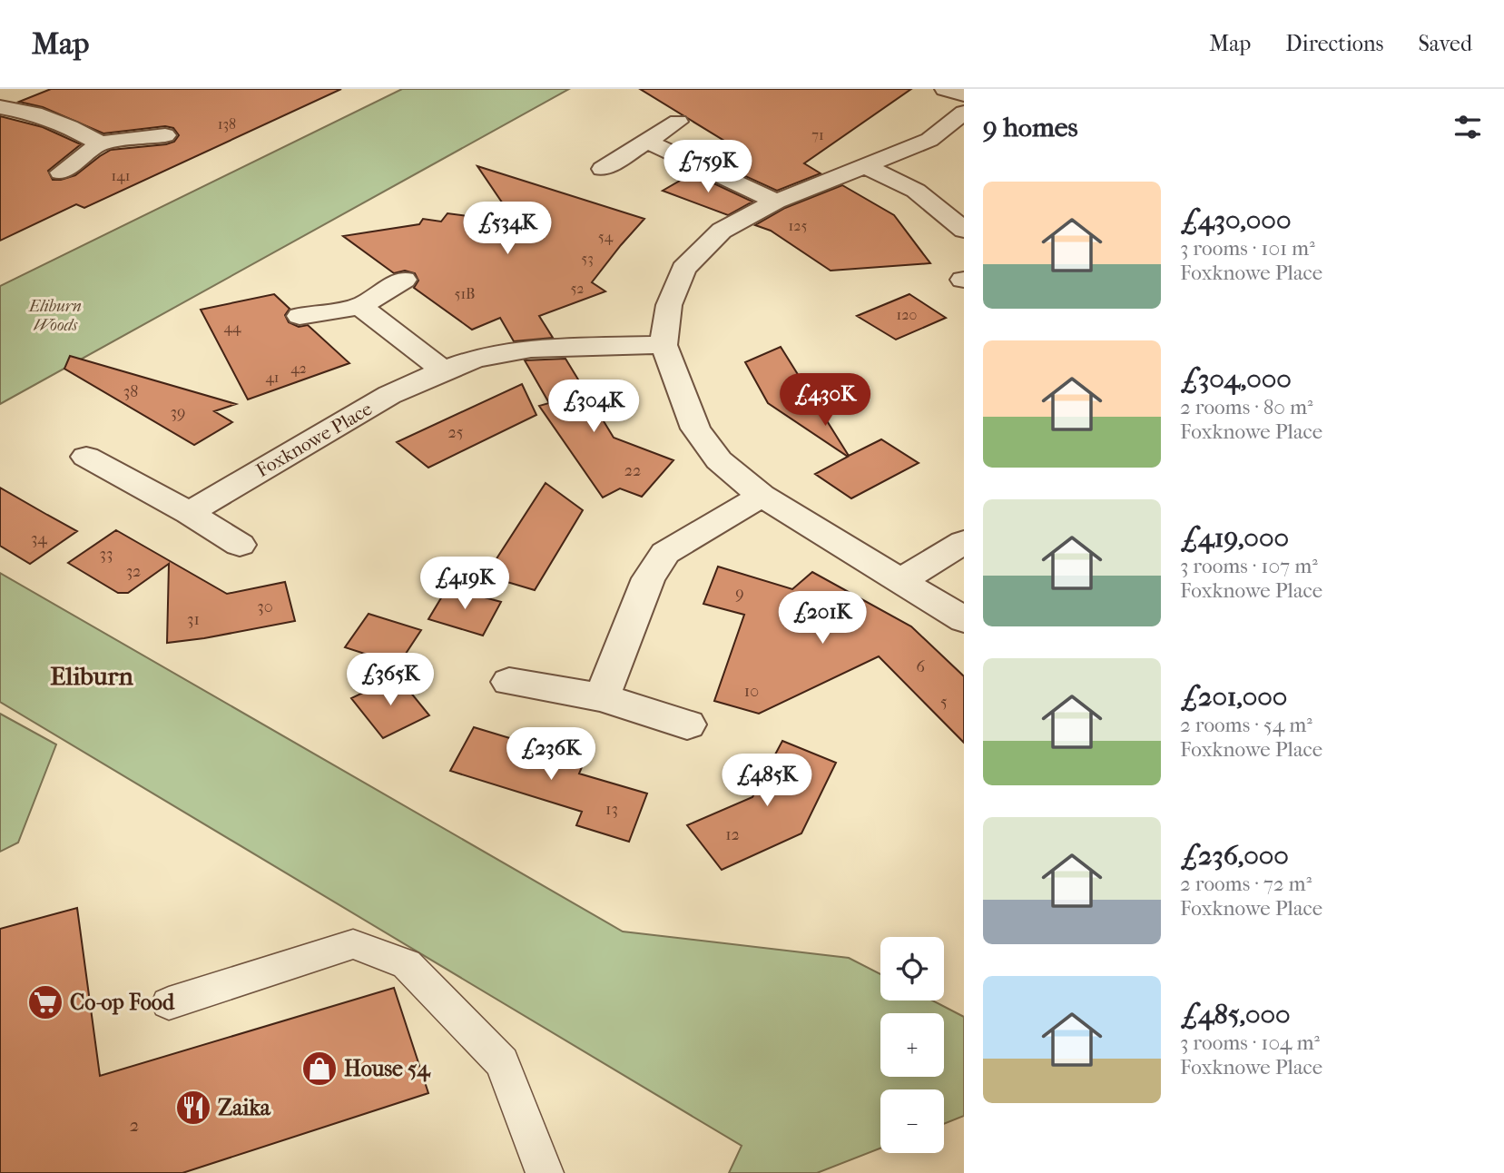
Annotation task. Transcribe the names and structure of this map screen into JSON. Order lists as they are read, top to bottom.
{
  "streets": {
    "street": ["Foxknowe Place"]
  },
  "districts": ["Eliburn"],
  "parks": ["Eliburn Woods"],
  "places": {
    "supermarket": ["Co-op Food"],
    "shop": ["House 54"],
    "restaurant": ["Zaika"]
  },
  "house_numbers": [
    "138",
    "71",
    "141",
    "125",
    "54",
    "53",
    "52",
    "51B",
    "120",
    "44",
    "42",
    "41",
    "38",
    "39",
    "25",
    "22",
    "34",
    "33",
    "32",
    "9",
    "30",
    "31",
    "6",
    "10",
    "5",
    "13",
    "12",
    "2"
  ],
  "page": {
    "header": "Map",
    "nav": ["Map", "Directions", "Saved"],
    "heading": "9 homes",
    "price": [
      "£759K",
      "£534K",
      "£430K",
      "£304K",
      "£419K",
      "£201K",
      "£365K",
      "£236K",
      "£485K"
    ],
    "list": [
      {
        "name": "£430,000",
        "note": "3 rooms · 101 m² · Foxknowe Place"
      },
      {
        "name": "£304,000",
        "note": "2 rooms · 80 m² · Foxknowe Place"
      },
      {
        "name": "£419,000",
        "note": "3 rooms · 107 m² · Foxknowe Place"
      },
      {
        "name": "£201,000",
        "note": "2 rooms · 54 m² · Foxknowe Place"
      },
      {
        "name": "£236,000",
        "note": "2 rooms · 72 m² · Foxknowe Place"
      },
      {
        "name": "£485,000",
        "note": "3 rooms · 104 m² · Foxknowe Place"
      }
    ],
    "map_buttons": ["+", "−"]
  }
}
